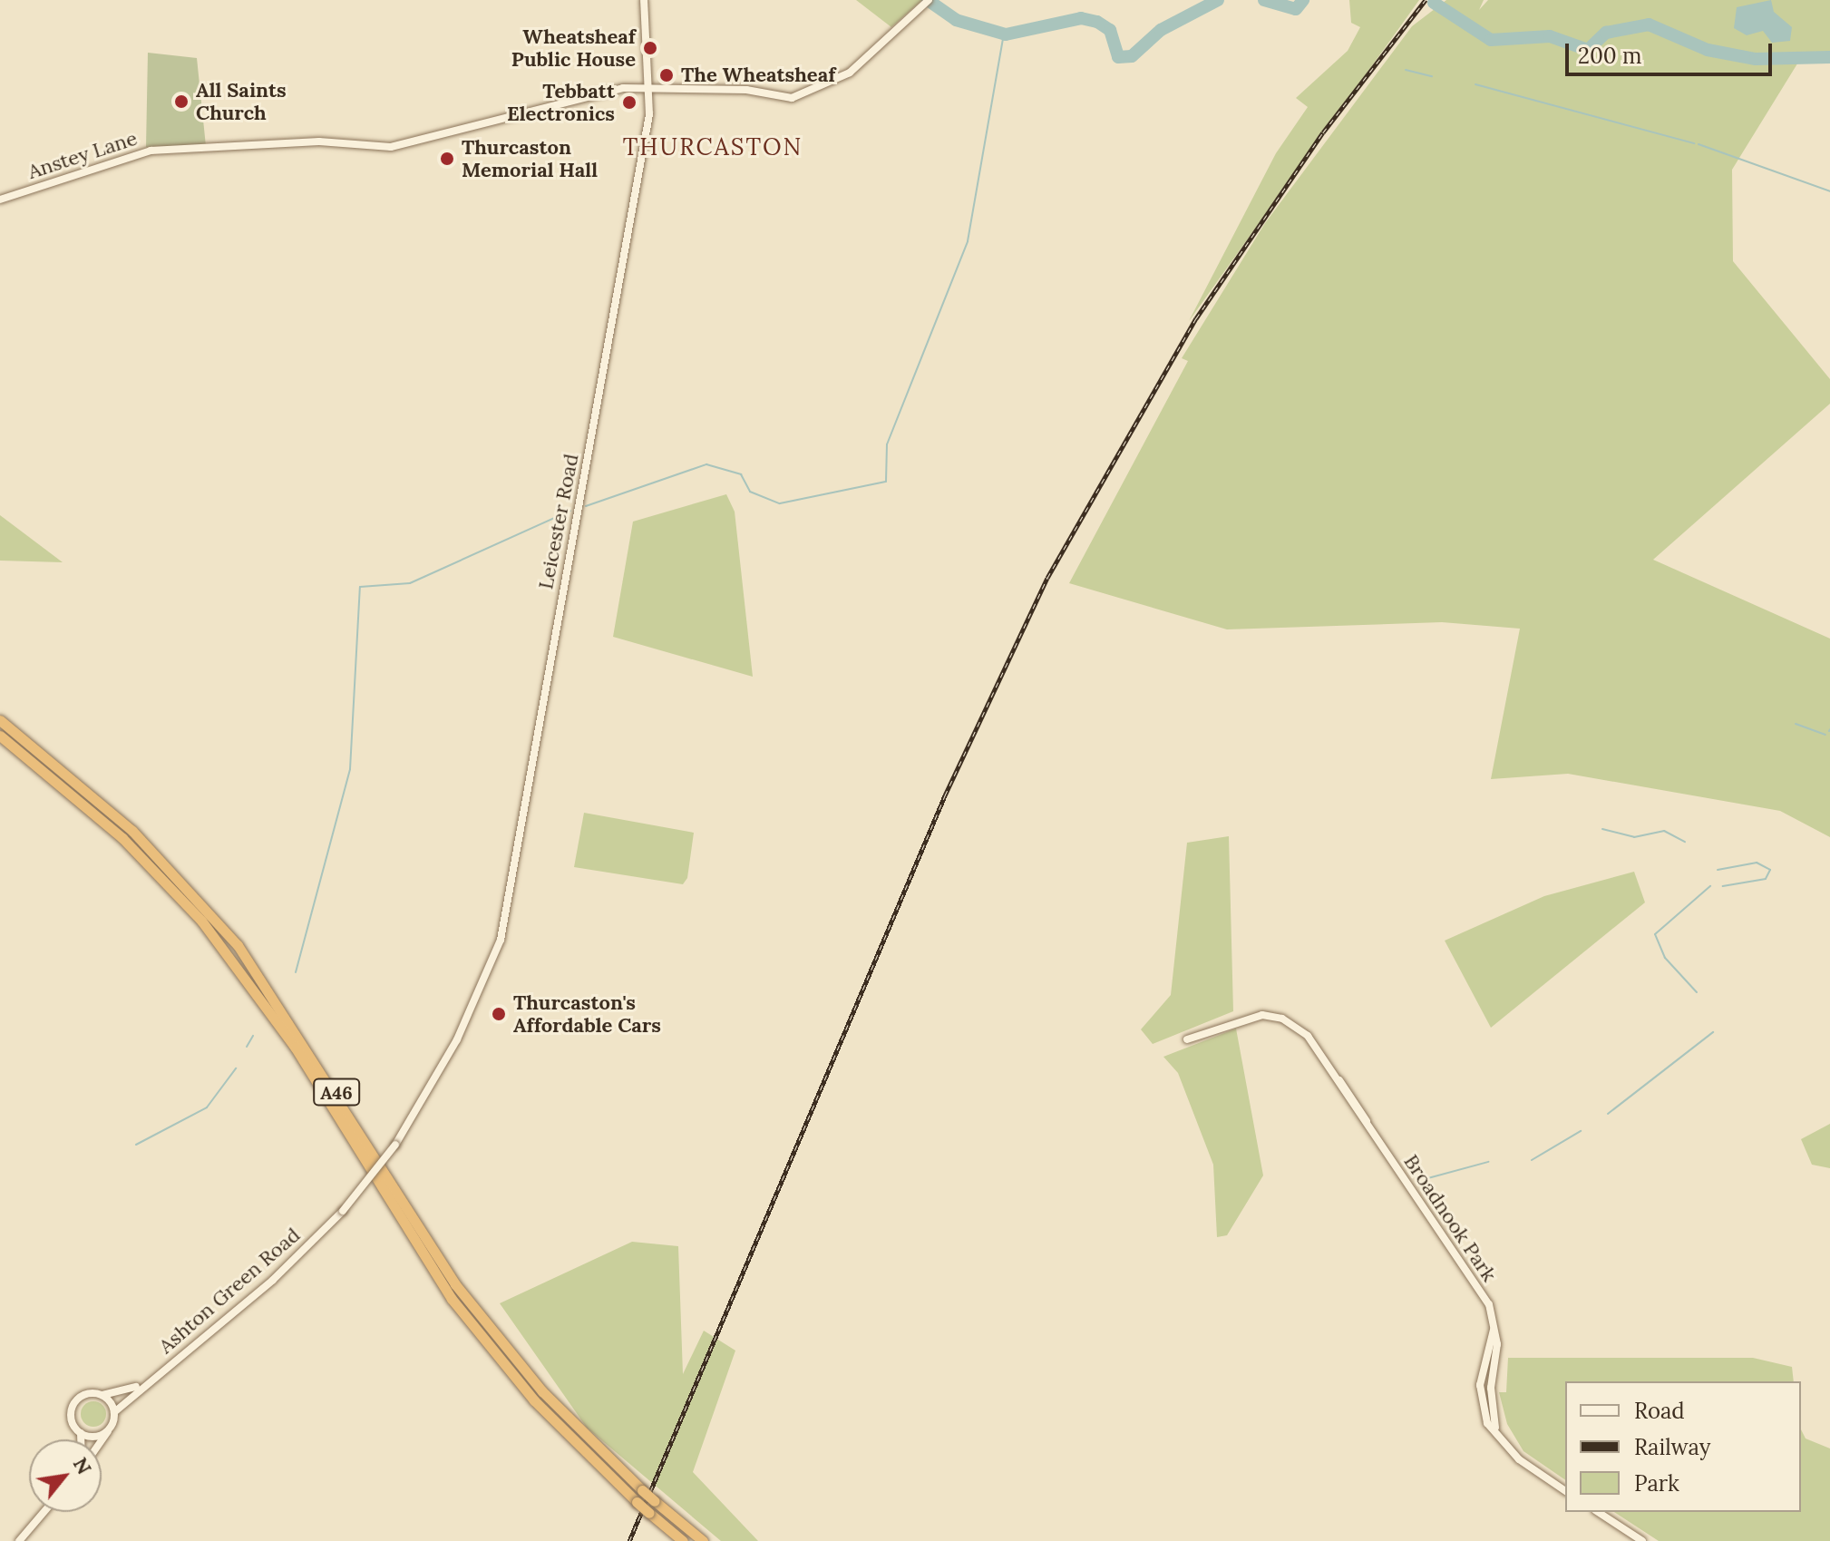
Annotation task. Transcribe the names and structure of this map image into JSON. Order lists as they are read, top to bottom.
{
  "streets": {
    "highway": ["A46"],
    "street": [
      "Anstey Lane",
      "Leicester Road",
      "Broadnook Park",
      "Ashton Green Road"
    ]
  },
  "crossings": [
    ["Anstey Lane", "Leicester Road"],
    ["Leicester Road", "Ashton Green Road"]
  ],
  "districts": ["THURCASTON"],
  "places": [
    "Wheatsheaf Public House",
    "The Wheatsheaf",
    "All Saints Church",
    "Tebbatt Electronics",
    "Thurcaston Memorial Hall",
    "Thurcaston's Affordable Cars"
  ],
  "legend": ["Road", "Railway", "Park"],
  "scale_bar": "200 m",
  "north": "top right"
}
